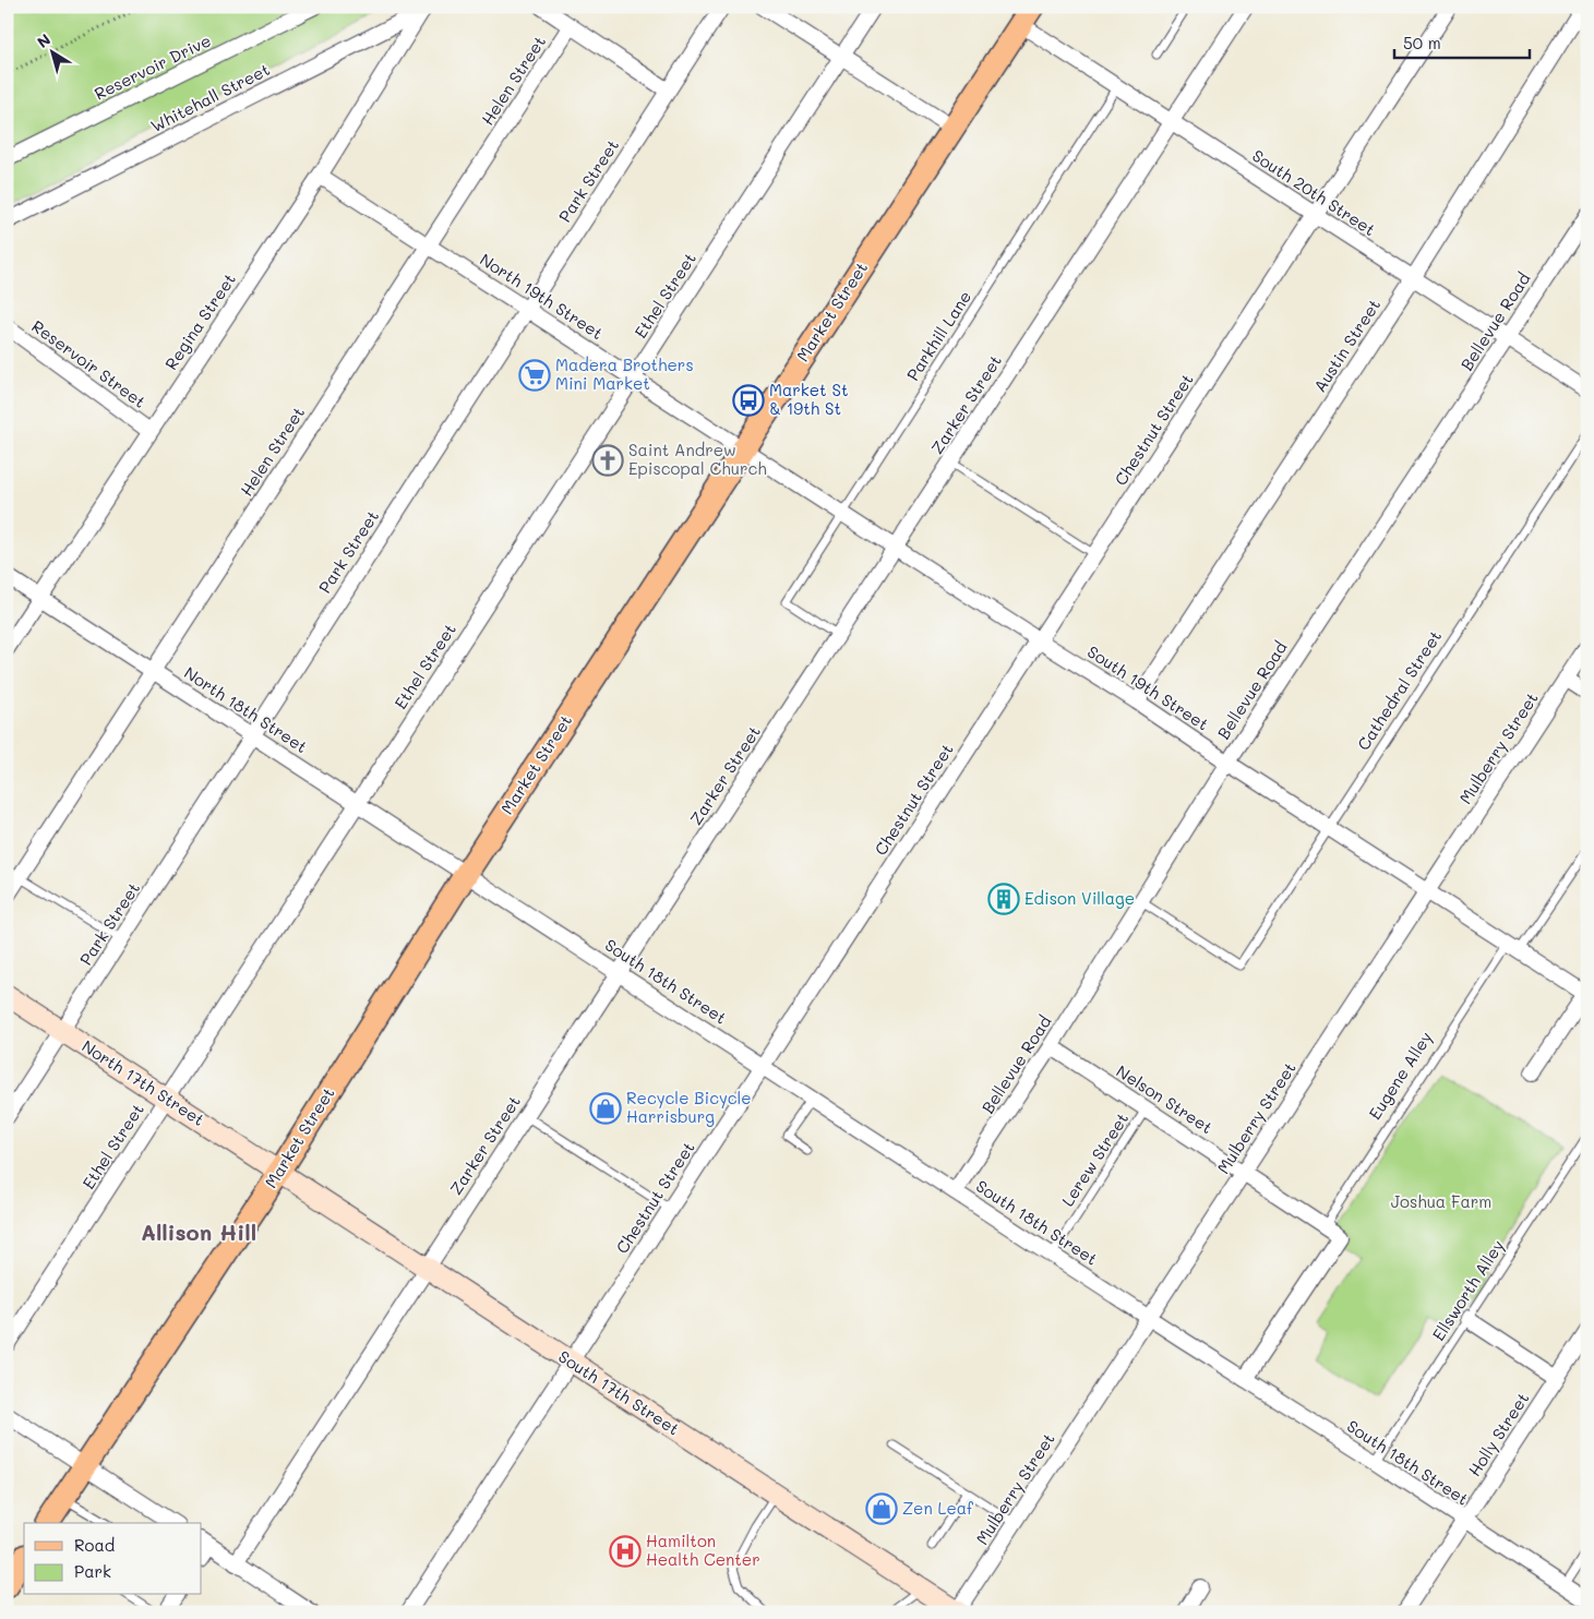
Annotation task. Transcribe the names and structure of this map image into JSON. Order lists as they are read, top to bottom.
{
  "streets": {
    "main road": ["Market Street", "North 17th Street", "South 17th Street"],
    "street": [
      "Reservoir Drive",
      "Helen Street",
      "Whitehall Street",
      "Park Street",
      "South 20th Street",
      "Ethel Street",
      "North 19th Street",
      "Regina Street",
      "Bellevue Road",
      "Austin Street",
      "Reservoir Street",
      "Zarker Street",
      "Chestnut Street",
      "South 19th Street",
      "North 18th Street",
      "Mulberry Street",
      "South 18th Street",
      "Nelson Street",
      "Holly Street"
    ],
    "lane": [
      "Parkhill Lane",
      "Cathedral Street",
      "Eugene Alley",
      "Lerew Street",
      "Ellsworth Alley"
    ]
  },
  "crossings": [
    ["Helen Street", "North 19th Street"],
    ["Helen Street", "North 18th Street"],
    ["Whitehall Street", "Regina Street"],
    ["Park Street", "North 19th Street"],
    ["Park Street", "North 18th Street"],
    ["Park Street", "North 17th Street"],
    ["South 20th Street", "Market Street"],
    ["South 20th Street", "Bellevue Road"],
    ["South 20th Street", "Parkhill Lane"],
    ["South 20th Street", "Austin Street"],
    ["South 20th Street", "Zarker Street"],
    ["South 20th Street", "Chestnut Street"],
    ["Ethel Street", "North 19th Street"],
    ["Ethel Street", "North 18th Street"],
    ["Ethel Street", "North 17th Street"],
    ["North 19th Street", "Market Street"],
    ["North 19th Street", "Regina Street"],
    ["North 19th Street", "South 19th Street"],
    ["Market Street", "South 19th Street"],
    ["Market Street", "North 18th Street"],
    ["Market Street", "South 18th Street"],
    ["Market Street", "North 17th Street"],
    ["Market Street", "South 17th Street"],
    ["Regina Street", "Reservoir Street"],
    ["Regina Street", "North 18th Street"],
    ["Bellevue Road", "South 19th Street"],
    ["Bellevue Road", "Cathedral Street"],
    ["Bellevue Road", "South 18th Street"],
    ["Bellevue Road", "Nelson Street"],
    ["Parkhill Lane", "Zarker Street"],
    ["Parkhill Lane", "South 19th Street"],
    ["Austin Street", "South 19th Street"],
    ["Zarker Street", "South 19th Street"],
    ["Zarker Street", "South 18th Street"],
    ["Zarker Street", "South 17th Street"],
    ["Chestnut Street", "South 19th Street"],
    ["Chestnut Street", "South 18th Street"],
    ["Chestnut Street", "South 17th Street"],
    ["South 19th Street", "Cathedral Street"],
    ["South 19th Street", "Mulberry Street"],
    ["South 19th Street", "Eugene Alley"],
    ["North 18th Street", "South 18th Street"],
    ["Mulberry Street", "South 18th Street"],
    ["Mulberry Street", "Nelson Street"],
    ["Mulberry Street", "South 17th Street"],
    ["South 18th Street", "Nelson Street"],
    ["South 18th Street", "Lerew Street"],
    ["South 18th Street", "Ellsworth Alley"],
    ["South 18th Street", "Holly Street"],
    ["Eugene Alley", "Nelson Street"],
    ["North 17th Street", "South 17th Street"],
    ["Nelson Street", "Lerew Street"]
  ],
  "districts": ["Allison Hill"],
  "parks": ["Joshua Farm"],
  "places": {
    "supermarket": ["Madera Brothers Mini Market"],
    "bus stop": ["Market St & 19th St"],
    "church": ["Saint Andrew Episcopal Church"],
    "building": ["Edison Village"],
    "shop": ["Recycle Bicycle Harrisburg", "Zen Leaf"],
    "hospital": ["Hamilton Health Center"]
  },
  "legend": ["Road", "Park"],
  "scale_bar": "50 m",
  "north": "top left"
}
